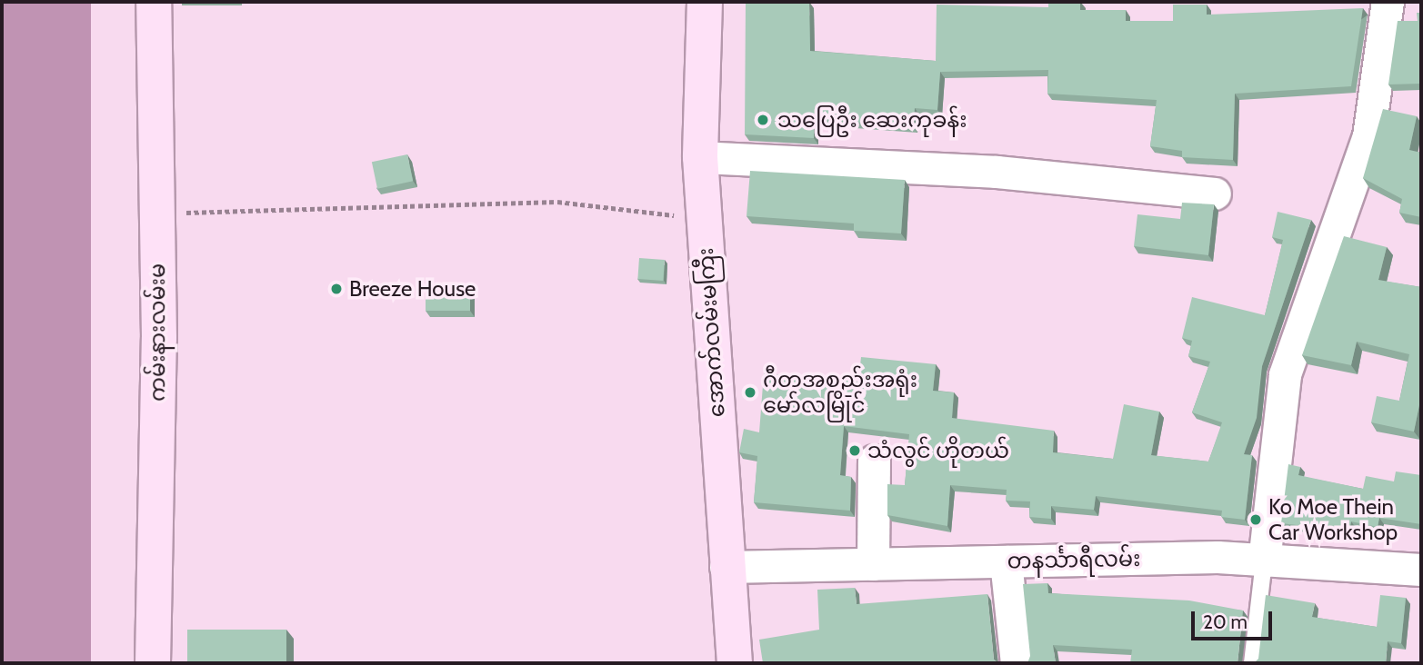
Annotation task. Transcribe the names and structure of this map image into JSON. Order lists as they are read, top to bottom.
{
  "streets": {
    "main road": ["ကမ်းနားလမ်းမ", "အောက်လမ်းမကြီး"],
    "street": ["တနင်္သာရီလမ်း"]
  },
  "crossings": [
    ["အောက်လမ်းမကြီး", "တနင်္သာရီလမ်း"]
  ],
  "places": [
    "သပြေဦး ဆေးကုခန်း",
    "Breeze House",
    "ဂီတအစည်းအရုံး မော်လမြိုင်",
    "သံလွင် ဟိုတယ်",
    "Ko Moe Thein Car Workshop"
  ],
  "scale_bar": "20 m"
}
